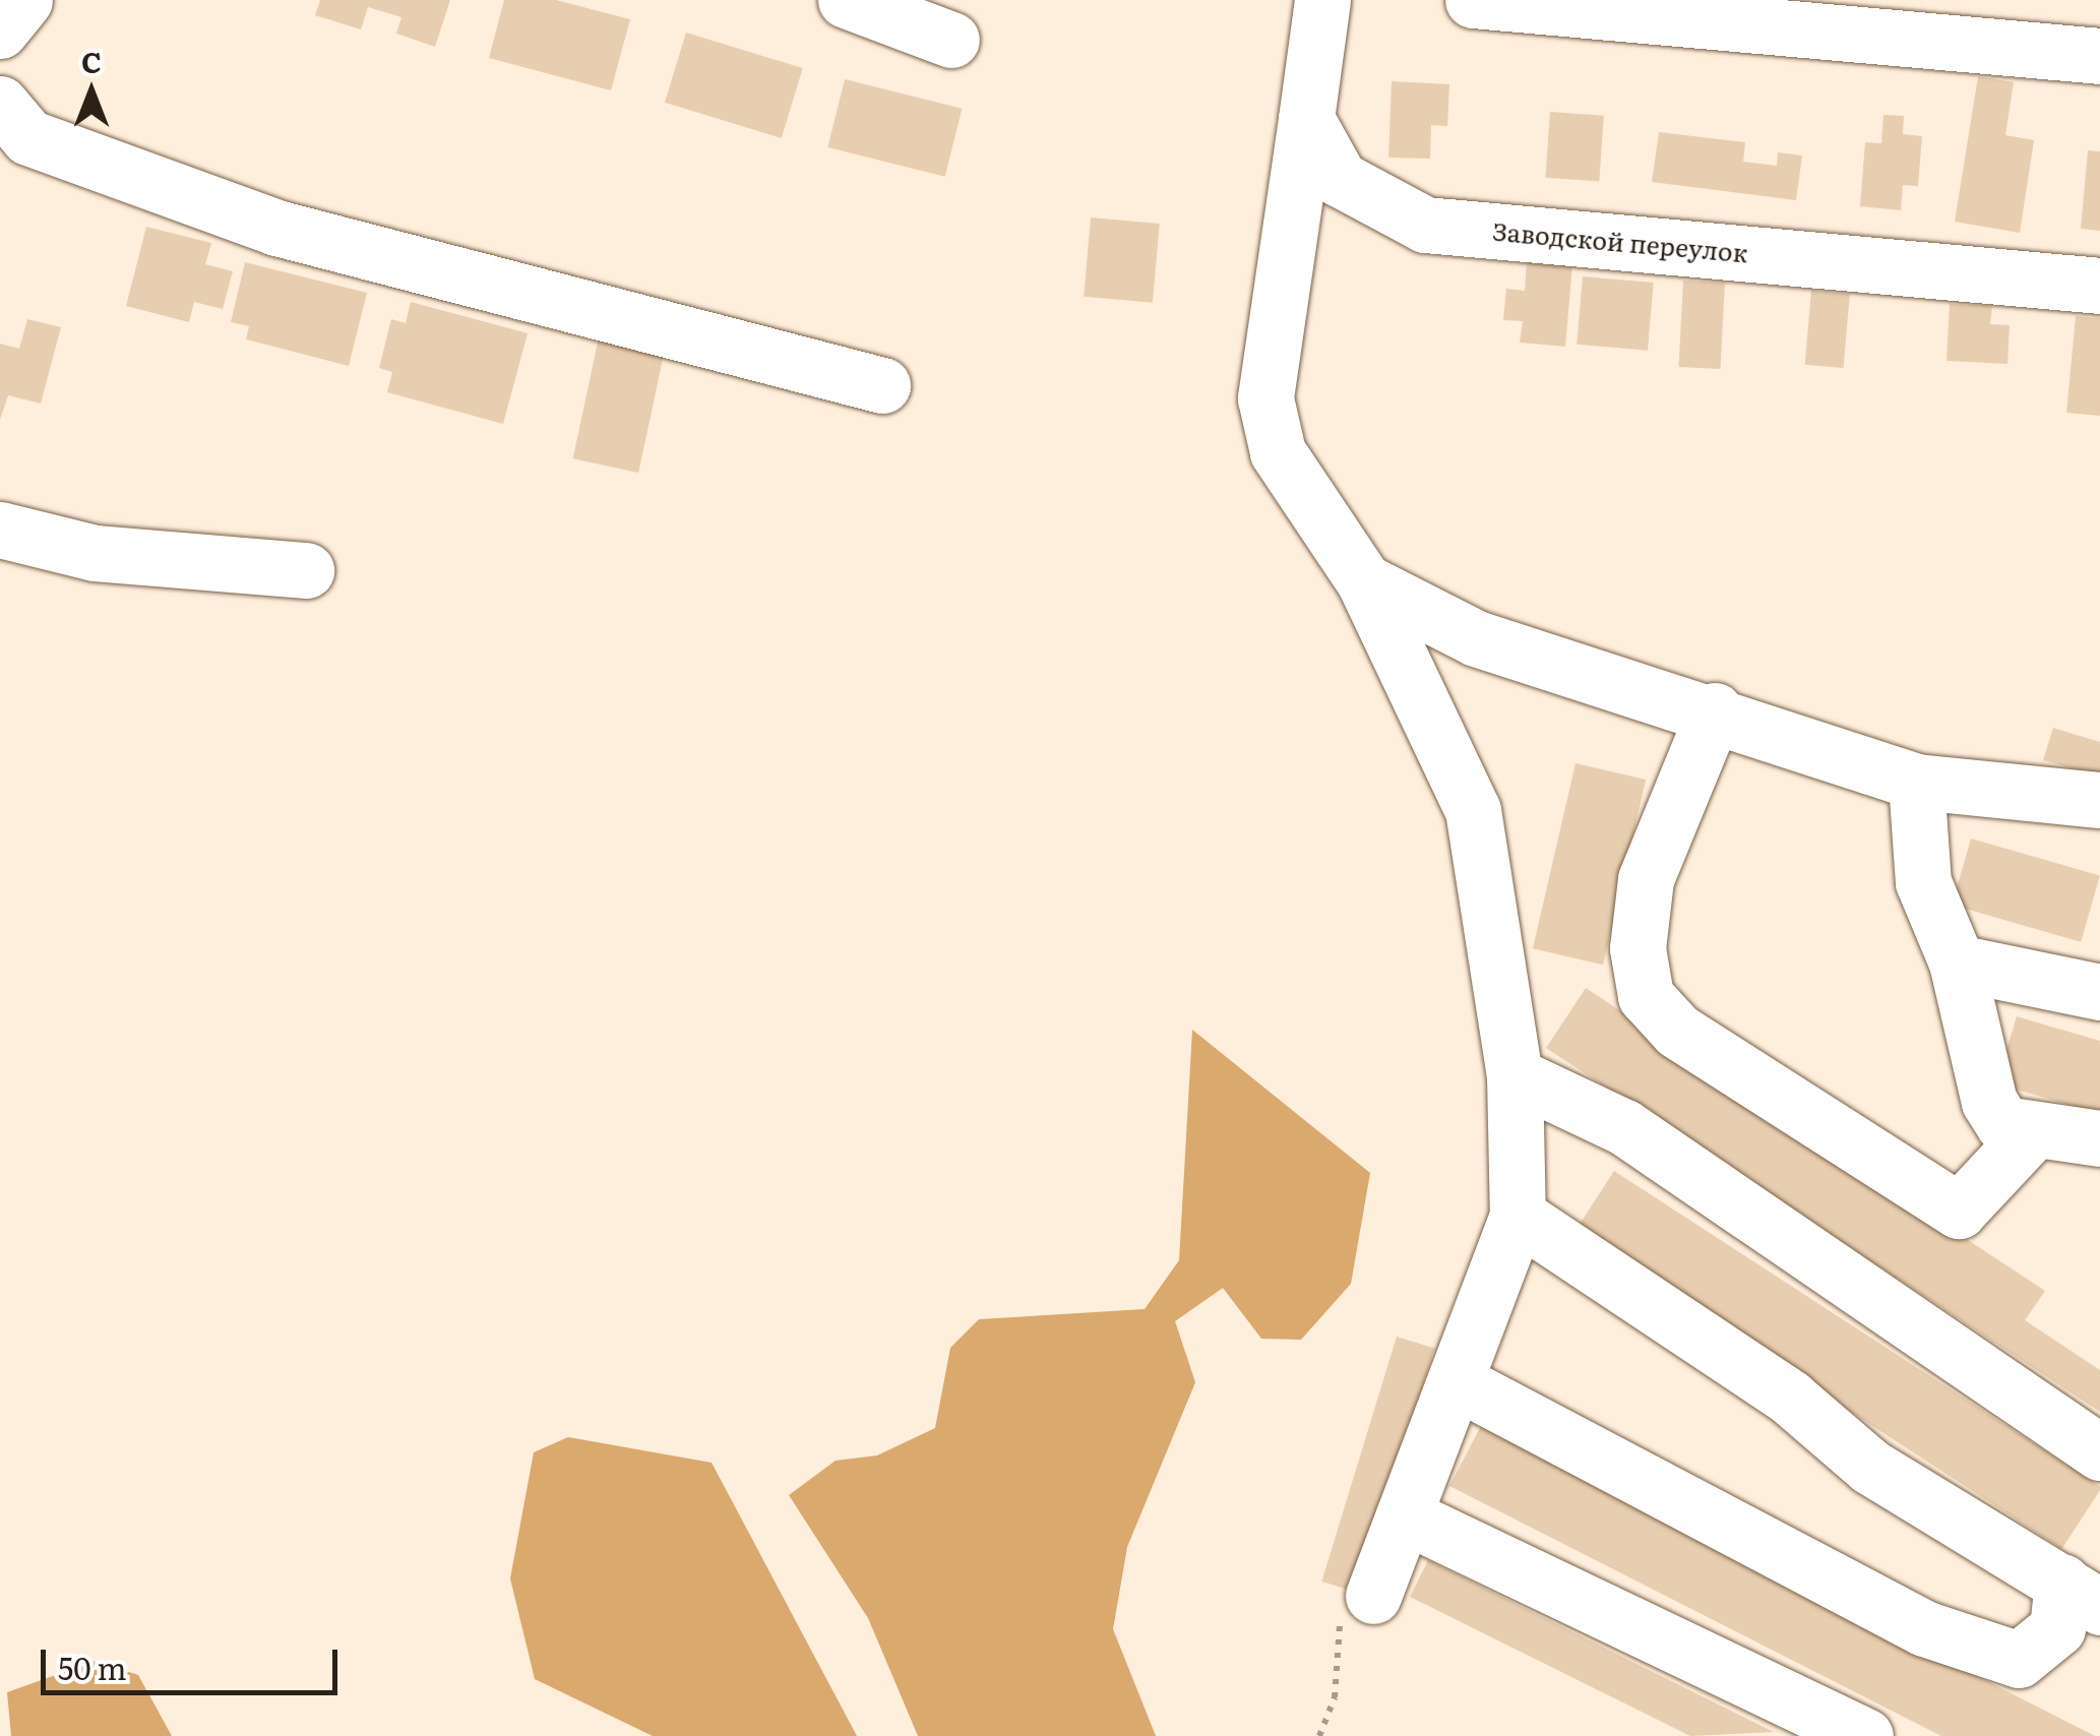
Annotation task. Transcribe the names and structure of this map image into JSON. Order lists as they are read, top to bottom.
{
  "streets": {
    "street": ["Заводской переулок"]
  },
  "scale_bar": "50 m",
  "north": "top"
}
